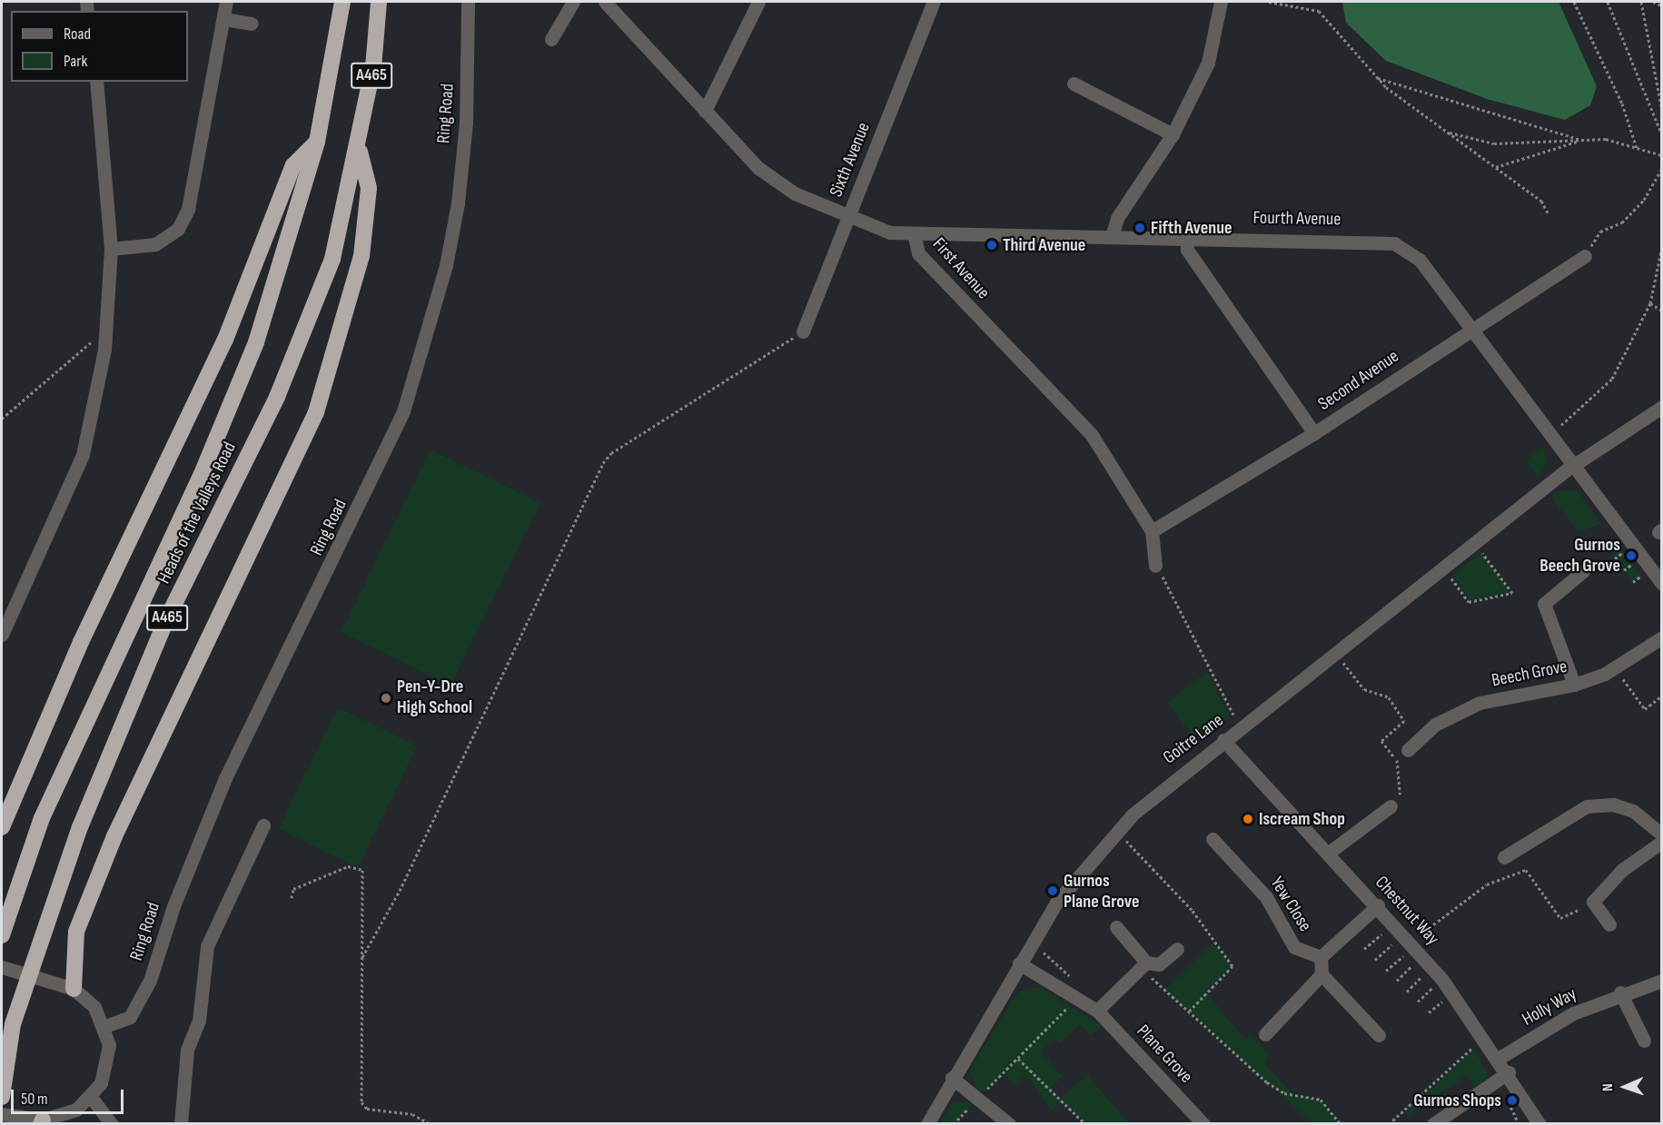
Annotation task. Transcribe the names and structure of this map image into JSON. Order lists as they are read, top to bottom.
{
  "streets": {
    "highway": ["A465", "Heads of the Valleys Road"],
    "street": [
      "Ring Road",
      "Sixth Avenue",
      "Fourth Avenue",
      "First Avenue",
      "Second Avenue",
      "Beech Grove",
      "Goitre Lane",
      "Yew Close",
      "Chestnut Way",
      "Holly Way",
      "Plane Grove"
    ]
  },
  "crossings": [
    ["Sixth Avenue", "First Avenue"],
    ["Fourth Avenue", "First Avenue"],
    ["Fourth Avenue", "Second Avenue"],
    ["Fourth Avenue", "Goitre Lane"],
    ["First Avenue", "Second Avenue"],
    ["Goitre Lane", "Chestnut Way"],
    ["Goitre Lane", "Plane Grove"],
    ["Chestnut Way", "Holly Way"]
  ],
  "places": [
    "Fifth Avenue",
    "Third Avenue",
    "Gurnos Beech Grove",
    "Pen-Y-Dre High School",
    "Iscream Shop",
    "Gurnos Plane Grove",
    "Gurnos Shops"
  ],
  "legend": ["Road", "Park"],
  "scale_bar": "50 m",
  "north": "left"
}
